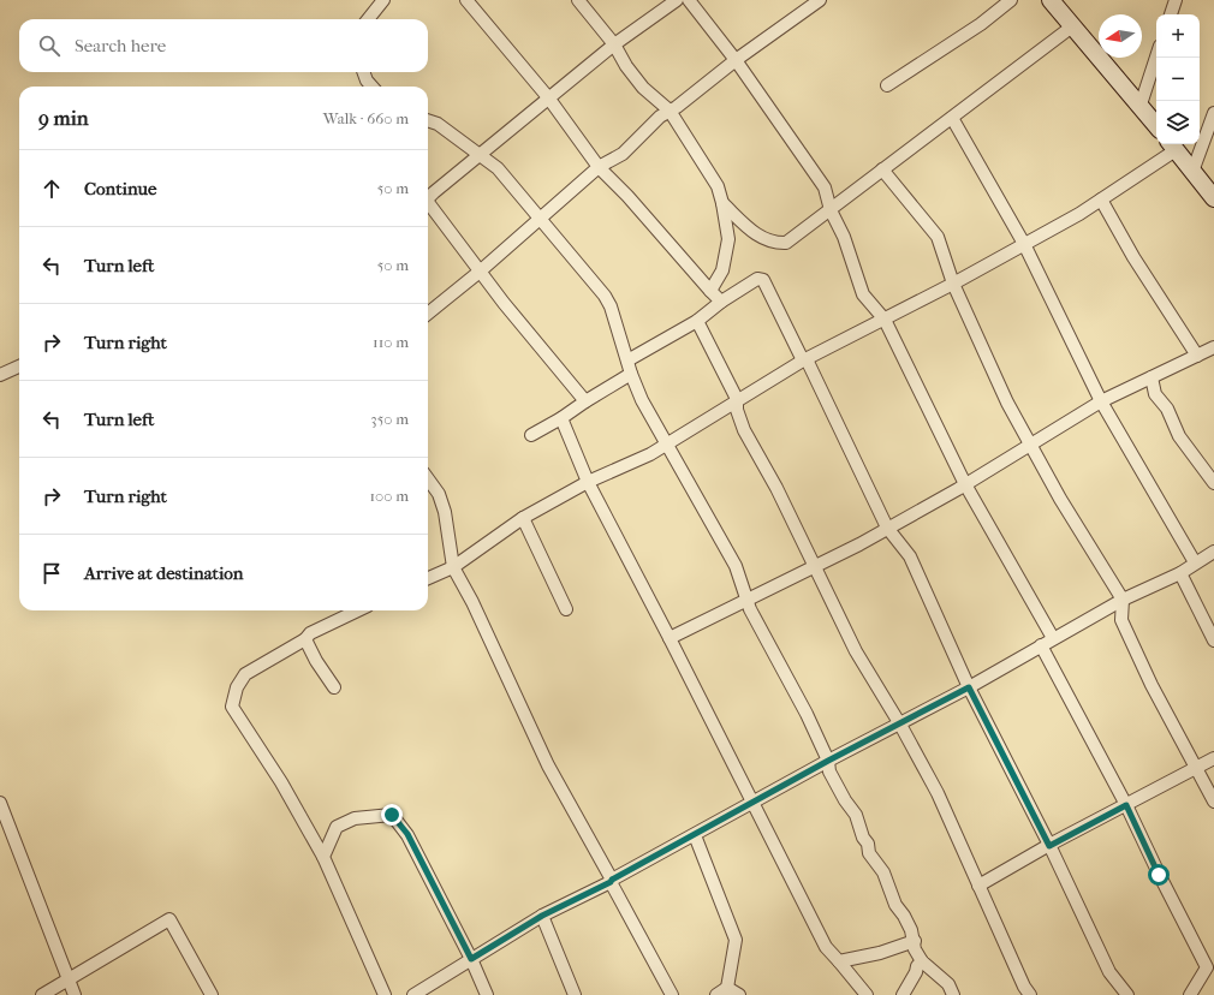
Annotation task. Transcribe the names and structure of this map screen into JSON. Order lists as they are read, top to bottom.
{
  "north": "left",
  "page": {
    "map_buttons": ["+", "−"],
    "search": "Search here",
    "heading": ["9 min", "Walk · 660 m"],
    "list": [
      ["Continue", "50 m"],
      ["Turn left", "50 m"],
      ["Turn right", "110 m"],
      ["Turn left", "350 m"],
      ["Turn right", "100 m"],
      "Arrive at destination"
    ]
  }
}
